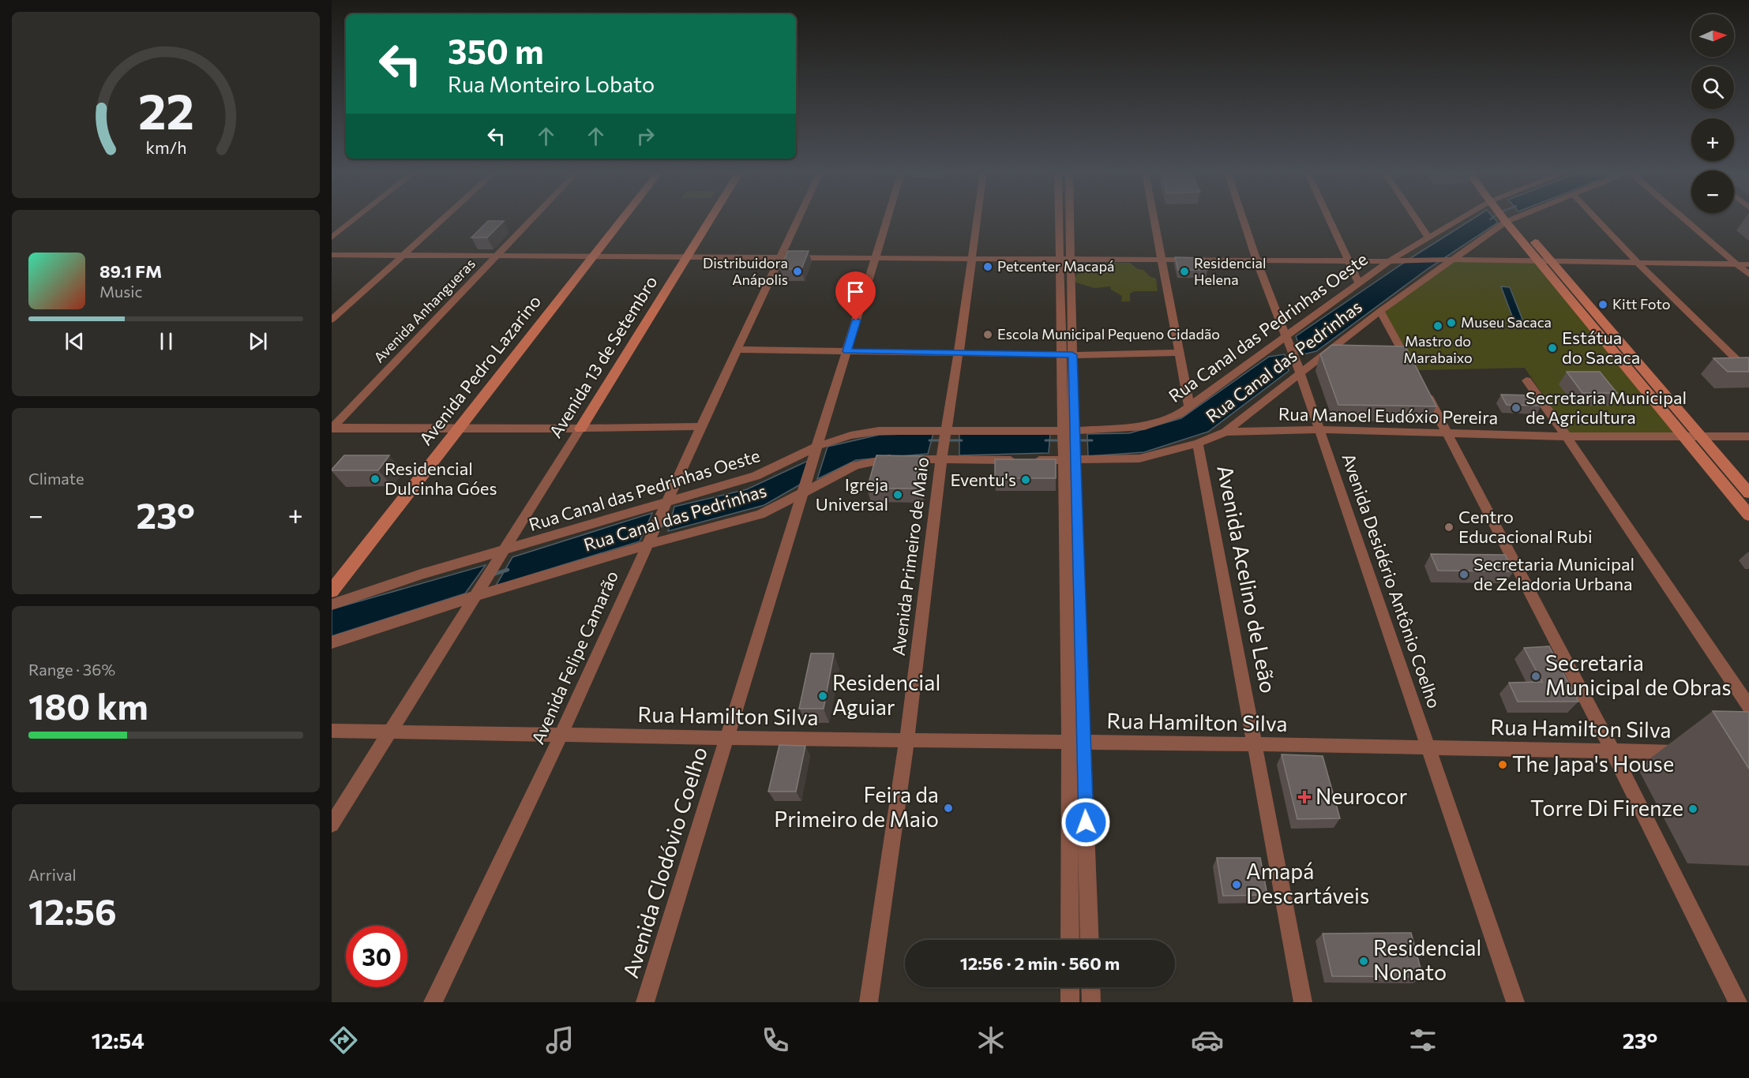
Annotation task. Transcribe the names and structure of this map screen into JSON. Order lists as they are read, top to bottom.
{
  "streets": {
    "street": [
      "Avenida Anhangueras",
      "Rua Canal das Pedrinhas Oeste",
      "Avenida 13 de Setembro",
      "Rua Canal das Pedrinhas",
      "Avenida Pedro Lazarino",
      "Rua Manoel Eudóxio Pereira",
      "Avenida Primeiro de Maio",
      "Avenida Acelino de Leão",
      "Avenida Desidério Antônio Coelho",
      "Avenida Felipe Camarão",
      "Rua Hamilton Silva",
      "Avenida Clodóvio Coelho"
    ]
  },
  "crossings": [
    ["Rua Canal das Pedrinhas Oeste", "Avenida 13 de Setembro"],
    ["Rua Canal das Pedrinhas Oeste", "Rua Canal das Pedrinhas"],
    ["Rua Canal das Pedrinhas Oeste", "Avenida Primeiro de Maio"],
    ["Rua Canal das Pedrinhas Oeste", "Avenida Desidério Antônio Coelho"],
    ["Rua Canal das Pedrinhas Oeste", "Avenida Felipe Camarão"],
    ["Rua Canal das Pedrinhas Oeste", "Avenida Clodóvio Coelho"],
    ["Avenida 13 de Setembro", "Rua Canal das Pedrinhas"],
    ["Rua Canal das Pedrinhas", "Rua Manoel Eudóxio Pereira"],
    ["Rua Canal das Pedrinhas", "Avenida Primeiro de Maio"],
    ["Rua Canal das Pedrinhas", "Avenida Acelino de Leão"],
    ["Rua Canal das Pedrinhas", "Avenida Desidério Antônio Coelho"],
    ["Rua Canal das Pedrinhas", "Avenida Felipe Camarão"],
    ["Rua Canal das Pedrinhas", "Avenida Clodóvio Coelho"],
    ["Rua Manoel Eudóxio Pereira", "Avenida Desidério Antônio Coelho"],
    ["Avenida Primeiro de Maio", "Rua Hamilton Silva"],
    ["Avenida Acelino de Leão", "Rua Hamilton Silva"],
    ["Avenida Desidério Antônio Coelho", "Rua Hamilton Silva"],
    ["Avenida Felipe Camarão", "Rua Hamilton Silva"],
    ["Rua Hamilton Silva", "Avenida Clodóvio Coelho"]
  ],
  "places": {
    "other": [
      "Petcenter Macapá",
      "Distribuidora Anápolis",
      "Residencial Helena",
      "Kitt Foto",
      "Museu Sacaca",
      "Mastro do Marabaixo",
      "Escola Municipal Pequeno Cidadão",
      "Estátua do Sacaca",
      "Secretaria Municipal de Agricultura",
      "Residencial Dulcinha Góes",
      "Eventu's",
      "Igreja Universal",
      "Centro Educacional Rubi",
      "Secretaria Municipal de Zeladoria Urbana",
      "Secretaria Municipal de Obras",
      "Residencial Aguiar",
      "The Japa's House",
      "Feira da Primeiro de Maio",
      "Torre Di Firenze",
      "Amapá Descartáveis",
      "Residencial Nonato"
    ],
    "health": ["Neurocor"]
  },
  "north": "right",
  "page": {
    "map_buttons": ["+", "−"],
    "turn": ["350 m", "Rua Monteiro Lobato"],
    "song": ["89.1 FM", "Music"],
    "tile": [
      "Climate",
      ["Range · 36%", "180 km"],
      ["Arrival", "12:56"]
    ],
    "heat": ["−", "23°", "+"],
    "limit": "30",
    "trip": "12:56 · 2 min · 560 m",
    "tabs": ["12:54", "23°"],
    "gauge": ["22", "km/h"]
  }
}
